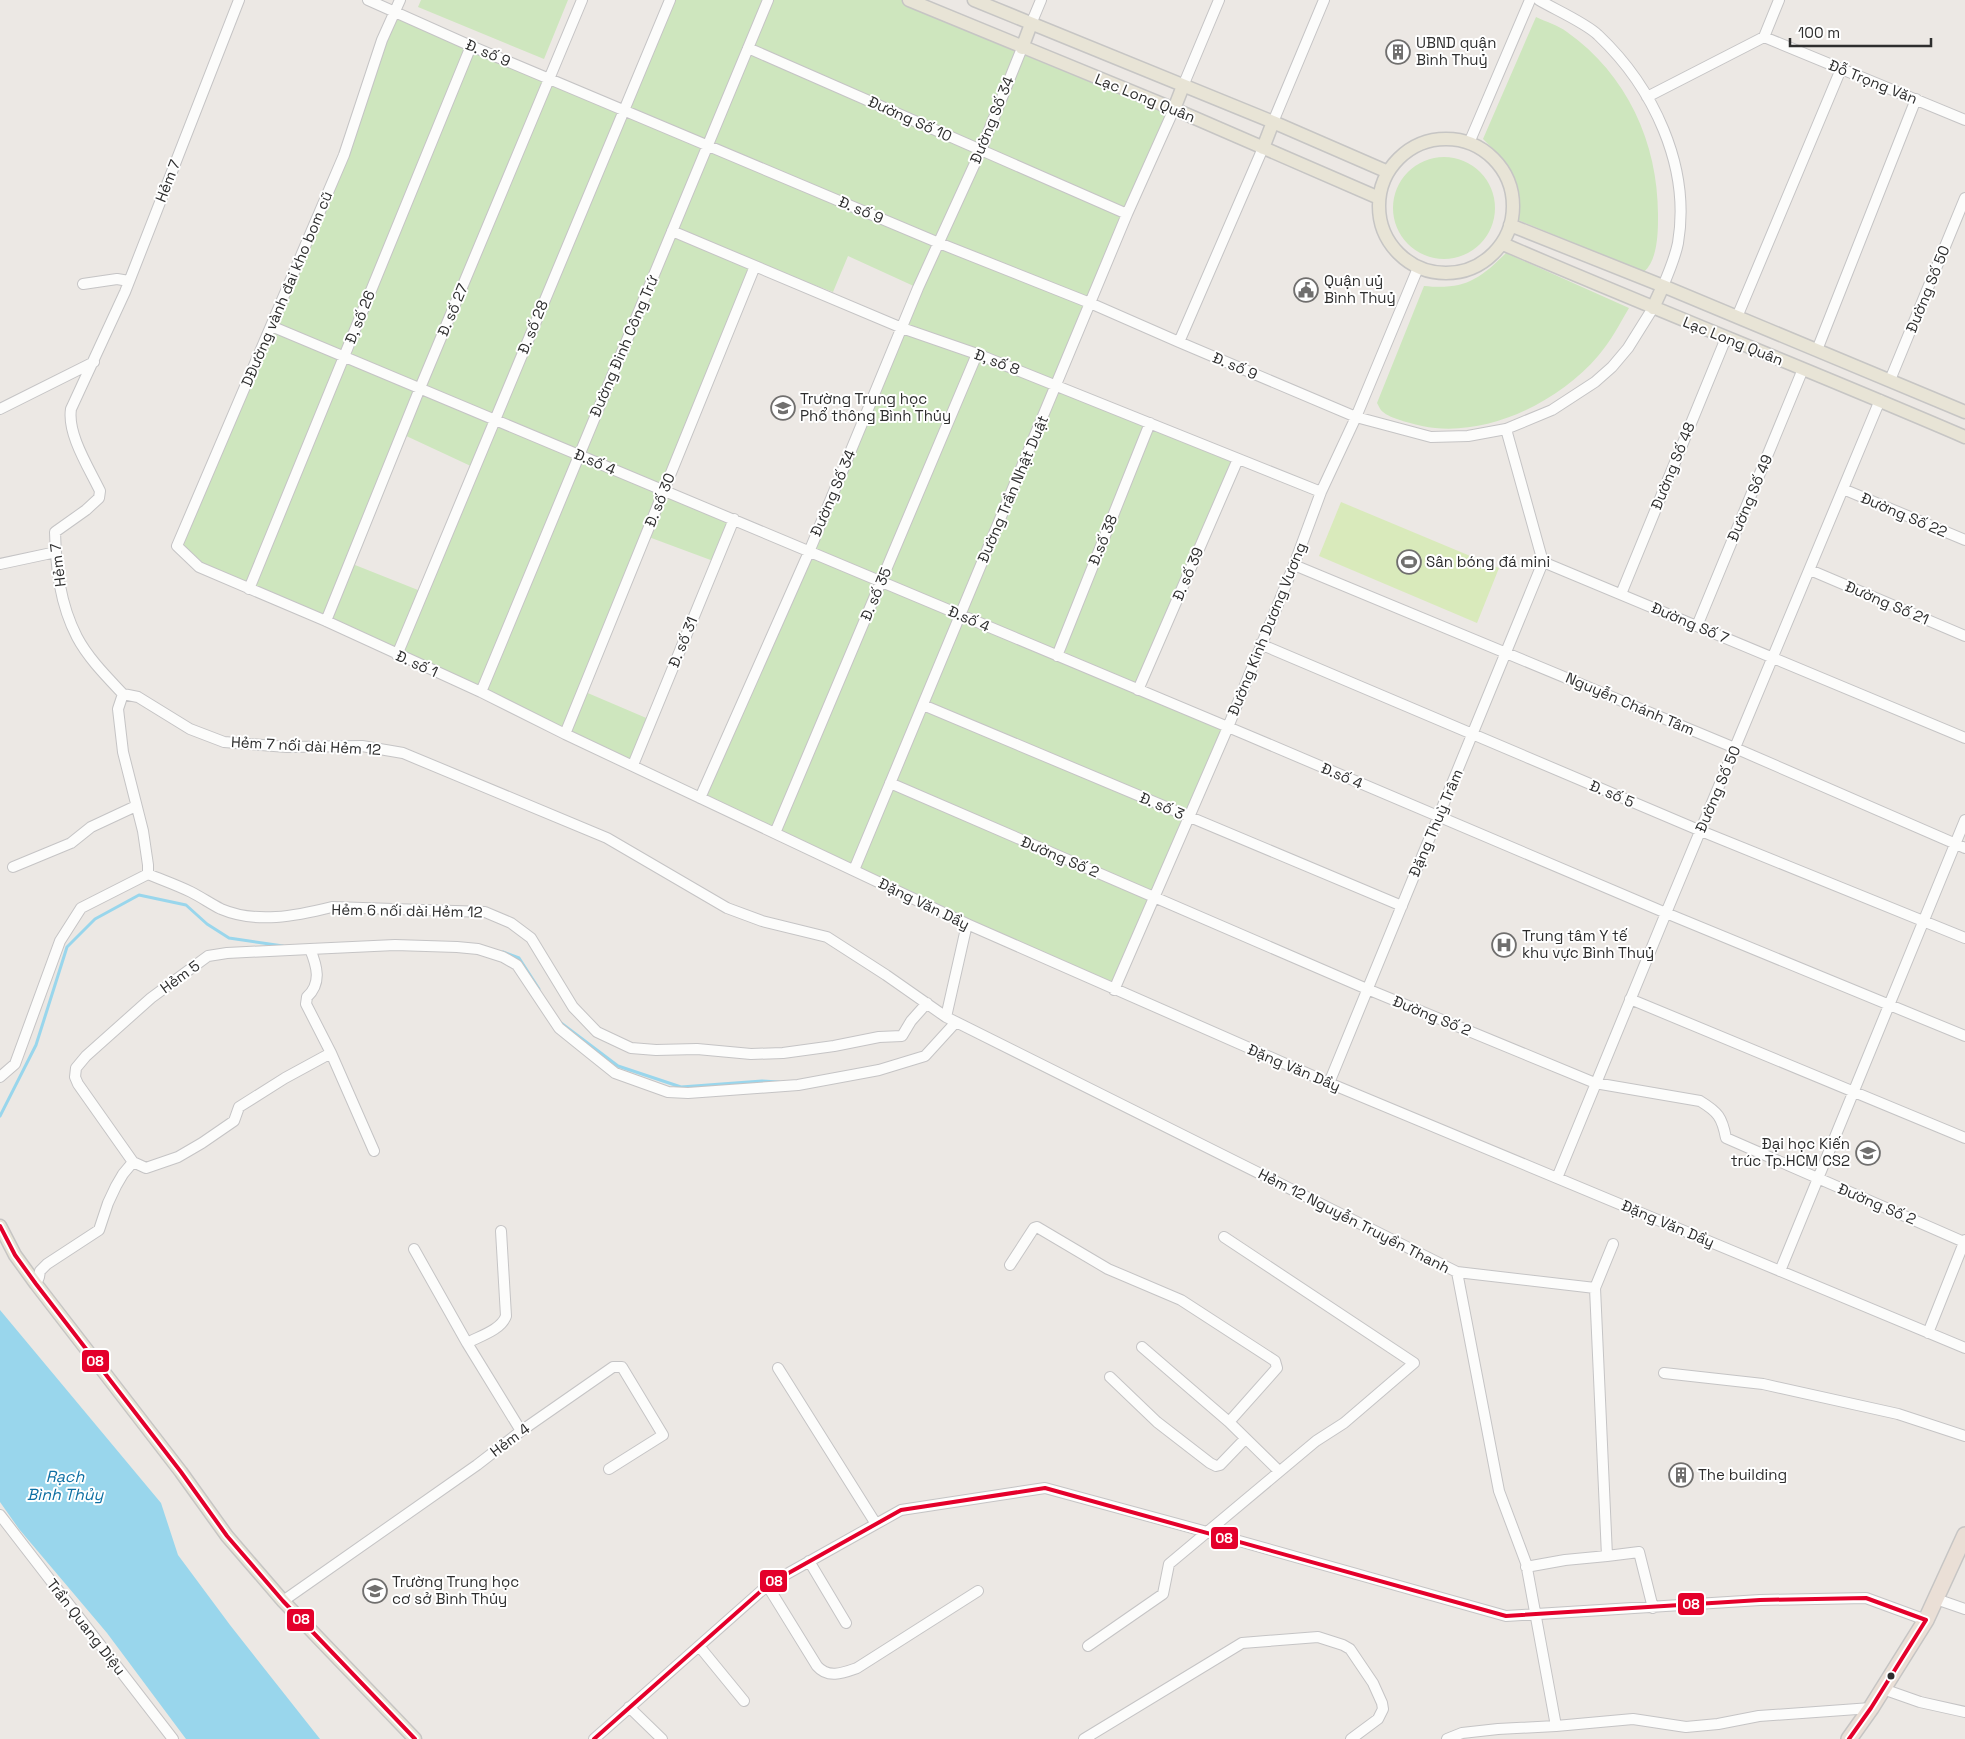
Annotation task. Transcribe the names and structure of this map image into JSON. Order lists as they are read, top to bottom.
{
  "streets": {
    "main road": ["Lạc Long Quân"],
    "street": [
      "Đ. số 9",
      "Đỗ Trọng Văn",
      "Đường Số 10",
      "Đường Số 34",
      "Hẻm 7",
      "DĐường vành đai kho bom cũ",
      "Đường Số 50",
      "Đ. số 27",
      "Đ, số 26",
      "Đ. số 28",
      "Đường Đinh Công Trứ",
      "Đ, số 8",
      "Đ.số 4",
      "Đường Số 48",
      "Đường Trần Nhật Duật",
      "Đường Số 49",
      "Đ. số 30",
      "Đường Số 22",
      "Đ.số 38",
      "Đ. số 39",
      "Đ. số 35",
      "Đường Số 21",
      "Đường Số 7",
      "Đường Kinh Dương Vương",
      "Đ. số 31",
      "Đ. số 1",
      "Nguyễn Chánh Tâm",
      "Hẻm 7 nối dài Hẻm 12",
      "Đ. số 5",
      "Đ. số 3",
      "Đặng Thuỳ Trâm",
      "Đường Số 2",
      "Đặng Văn Dầy",
      "Hẻm 6 nối dài Hẻm 12",
      "Hẻm 5",
      "Hẻm 12 Nguyễn Truyền Thanh",
      "Hẻm 4",
      "Trần Quang Diệu"
    ]
  },
  "crossings": [
    ["Đ. số 9", "Lạc Long Quân"],
    ["Đ. số 9", "Đường Số 34"],
    ["Đ. số 9", "DĐường vành đai kho bom cũ"],
    ["Đ. số 9", "Đ. số 27"],
    ["Đ. số 9", "Đ, số 26"],
    ["Đ. số 9", "Đ. số 28"],
    ["Đ. số 9", "Đường Đinh Công Trứ"],
    ["Đ. số 9", "Đường Trần Nhật Duật"],
    ["Đ. số 9", "Đường Kinh Dương Vương"],
    ["Lạc Long Quân", "Đường Số 34"],
    ["Lạc Long Quân", "Đường Số 50"],
    ["Lạc Long Quân", "Đường Số 48"],
    ["Lạc Long Quân", "Đường Trần Nhật Duật"],
    ["Lạc Long Quân", "Đường Số 49"],
    ["Lạc Long Quân", "Đường Kinh Dương Vương"],
    ["Đường Số 10", "Đường Số 34"],
    ["Đường Số 10", "Đường Đinh Công Trứ"],
    ["Đường Số 10", "Đường Trần Nhật Duật"],
    ["Đường Số 34", "Đ, số 8"],
    ["Đường Số 34", "Đ.số 4"],
    ["Đường Số 34", "Đặng Văn Dầy"],
    ["Hẻm 7", "Hẻm 7 nối dài Hẻm 12"],
    ["DĐường vành đai kho bom cũ", "Đ.số 4"],
    ["DĐường vành đai kho bom cũ", "Đ. số 1"],
    ["Đường Số 50", "Đ.số 4"],
    ["Đường Số 50", "Đường Số 22"],
    ["Đường Số 50", "Đường Số 21"],
    ["Đường Số 50", "Đường Số 7"],
    ["Đường Số 50", "Nguyễn Chánh Tâm"],
    ["Đường Số 50", "Đ. số 5"],
    ["Đường Số 50", "Đường Số 2"],
    ["Đường Số 50", "Đặng Văn Dầy"],
    ["Đ. số 27", "Đ.số 4"],
    ["Đ. số 27", "Đ. số 1"],
    ["Đ, số 26", "Đ.số 4"],
    ["Đ, số 26", "Đ. số 1"],
    ["Đ. số 28", "Đ.số 4"],
    ["Đ. số 28", "Đ. số 1"],
    ["Đường Đinh Công Trứ", "Đ, số 8"],
    ["Đường Đinh Công Trứ", "Đ.số 4"],
    ["Đường Đinh Công Trứ", "Đ. số 1"],
    ["Đ, số 8", "Đường Trần Nhật Duật"],
    ["Đ, số 8", "Đ. số 30"],
    ["Đ, số 8", "Đ.số 38"],
    ["Đ, số 8", "Đ. số 39"],
    ["Đ, số 8", "Đ. số 35"],
    ["Đ, số 8", "Đường Kinh Dương Vương"],
    ["Đ.số 4", "Đường Trần Nhật Duật"],
    ["Đ.số 4", "Đ. số 30"],
    ["Đ.số 4", "Đ.số 38"],
    ["Đ.số 4", "Đ. số 39"],
    ["Đ.số 4", "Đ. số 35"],
    ["Đ.số 4", "Đường Kinh Dương Vương"],
    ["Đ.số 4", "Đ. số 31"],
    ["Đ.số 4", "Đặng Thuỳ Trâm"],
    ["Đường Số 48", "Đường Số 7"],
    ["Đường Trần Nhật Duật", "Đ. số 3"],
    ["Đường Trần Nhật Duật", "Đường Số 2"],
    ["Đường Trần Nhật Duật", "Đặng Văn Dầy"],
    ["Đường Số 49", "Đường Số 7"],
    ["Đ. số 30", "Đ. số 1"],
    ["Đ. số 35", "Đặng Văn Dầy"],
    ["Đường Số 7", "Đặng Thuỳ Trâm"],
    ["Đường Kinh Dương Vương", "Nguyễn Chánh Tâm"],
    ["Đường Kinh Dương Vương", "Đ. số 5"],
    ["Đường Kinh Dương Vương", "Đ. số 3"],
    ["Đường Kinh Dương Vương", "Đường Số 2"],
    ["Đường Kinh Dương Vương", "Đặng Văn Dầy"],
    ["Đ. số 31", "Đ. số 1"],
    ["Đ. số 31", "Đặng Văn Dầy"],
    ["Đ. số 1", "Đặng Văn Dầy"],
    ["Nguyễn Chánh Tâm", "Đặng Thuỳ Trâm"],
    ["Hẻm 7 nối dài Hẻm 12", "Hẻm 6 nối dài Hẻm 12"],
    ["Hẻm 7 nối dài Hẻm 12", "Hẻm 12 Nguyễn Truyền Thanh"],
    ["Đ. số 5", "Đặng Thuỳ Trâm"],
    ["Đ. số 3", "Đặng Thuỳ Trâm"],
    ["Đặng Thuỳ Trâm", "Đường Số 2"],
    ["Đặng Thuỳ Trâm", "Đặng Văn Dầy"]
  ],
  "water": ["Rạch Bình Thủy"],
  "places": {
    "building": ["UBND quận Bình Thuỷ", "The building"],
    "public building": ["Quận uỷ Bình Thuỷ"],
    "school or university": ["Trường Trung học Phổ thông Bình Thủy", "Đại học Kiến trúc Tp.HCM CS2", "Trường Trung học cơ sở Bình Thủy"],
    "sports": ["Sân bóng đá mini"],
    "hospital": ["Trung tâm Y tế khu vực Bình Thuỷ"]
  },
  "lines": ["transit line 08"],
  "scale_bar": "100 m"
}
